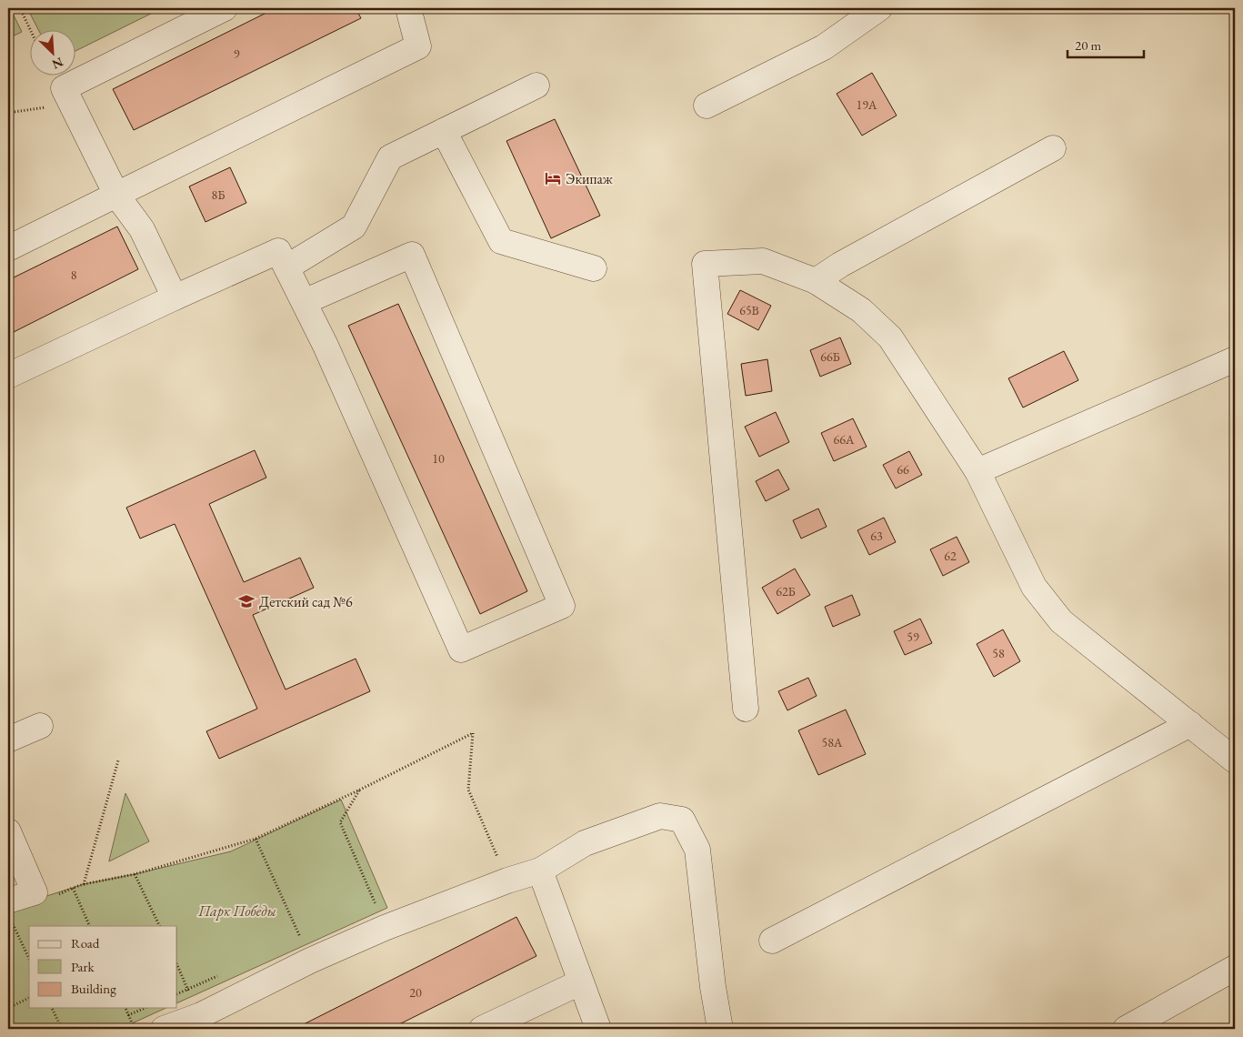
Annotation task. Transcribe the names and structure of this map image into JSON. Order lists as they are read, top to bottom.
{
  "parks": ["Парк Победы"],
  "places": {
    "hotel": ["Экипаж"],
    "school or university": ["Детский сад №6"]
  },
  "house_numbers": [
    "9",
    "19А",
    "8Б",
    "8",
    "65В",
    "66Б",
    "66А",
    "10",
    "66",
    "63",
    "62",
    "62Б",
    "59",
    "58",
    "58А",
    "20"
  ],
  "legend": ["Road", "Park", "Building"],
  "scale_bar": "20 m",
  "north": "bottom right"
}
